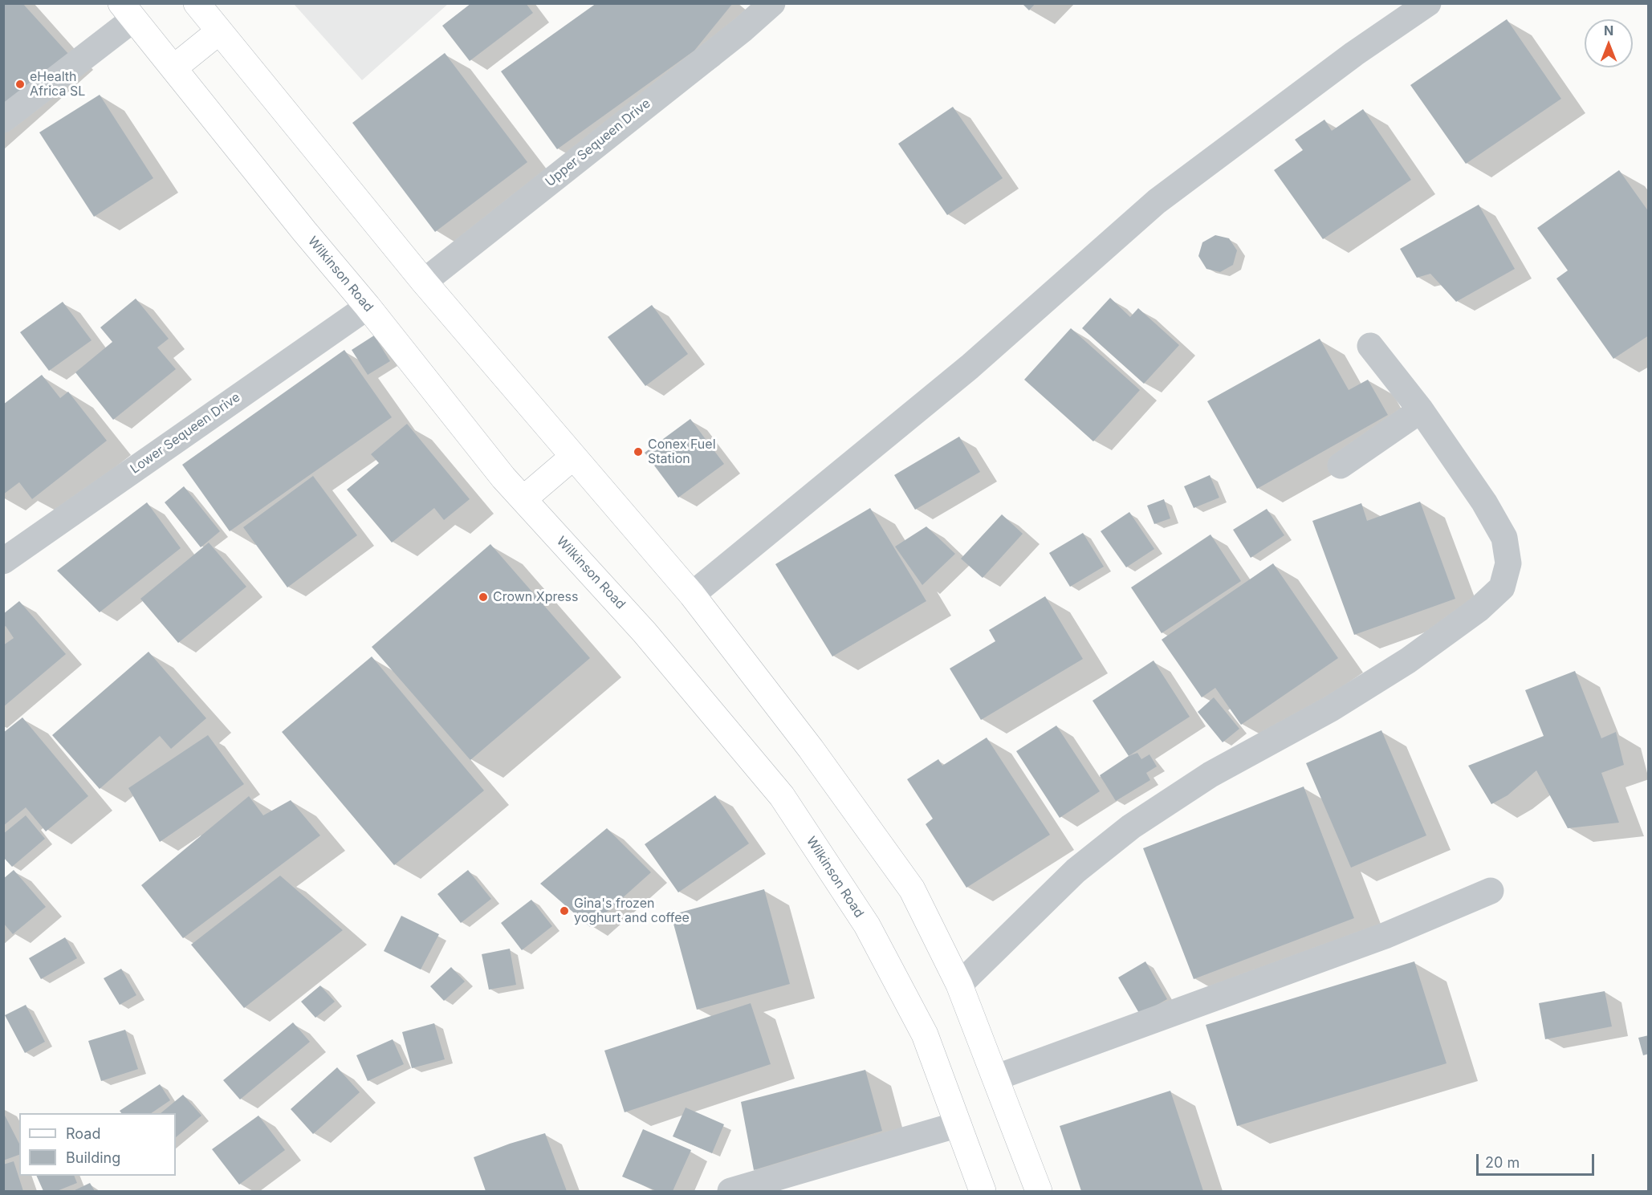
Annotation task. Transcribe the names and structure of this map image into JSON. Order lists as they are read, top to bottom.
{
  "streets": {
    "main road": ["Wilkinson Road"],
    "street": ["Upper Sequeen Drive", "Lower Sequeen Drive"]
  },
  "crossings": [
    ["Wilkinson Road", "Lower Sequeen Drive"]
  ],
  "places": [
    "eHealth Africa SL",
    "Conex Fuel Station",
    "Crown Xpress",
    "Gina's frozen yoghurt and coffee"
  ],
  "legend": ["Road", "Building"],
  "scale_bar": "20 m",
  "north": "top"
}
